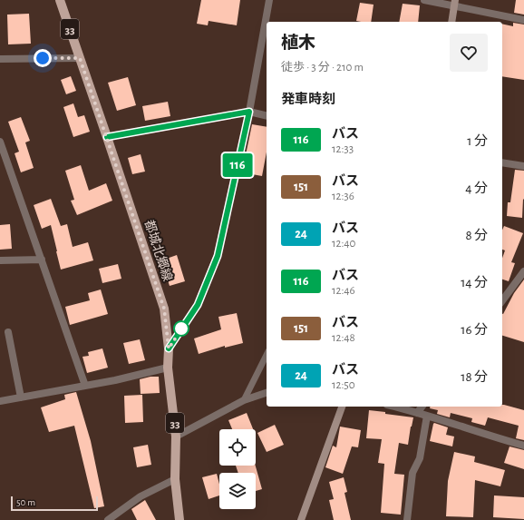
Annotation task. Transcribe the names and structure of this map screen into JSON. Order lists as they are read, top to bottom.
{
  "streets": {
    "main road": ["33", "都城北郷線"]
  },
  "lines": ["bus line 116"],
  "scale_bar": "50 m",
  "page": {
    "on_map": "116",
    "heading": [
      ["植木", "徒歩 · 3 分 · 210 m"],
      "発車時刻"
    ],
    "list": [
      {
        "mark": "116",
        "name": "バス",
        "note": "12:33",
        "value": "1 分"
      },
      {
        "mark": "151",
        "name": "バス",
        "note": "12:36",
        "value": "4 分"
      },
      {
        "mark": "24",
        "name": "バス",
        "note": "12:40",
        "value": "8 分"
      },
      {
        "mark": "116",
        "name": "バス",
        "note": "12:46",
        "value": "14 分"
      },
      {
        "mark": "151",
        "name": "バス",
        "note": "12:48",
        "value": "16 分"
      },
      {
        "mark": "24",
        "name": "バス",
        "note": "12:50",
        "value": "18 分"
      }
    ],
    "scale": "50 m"
  }
}
